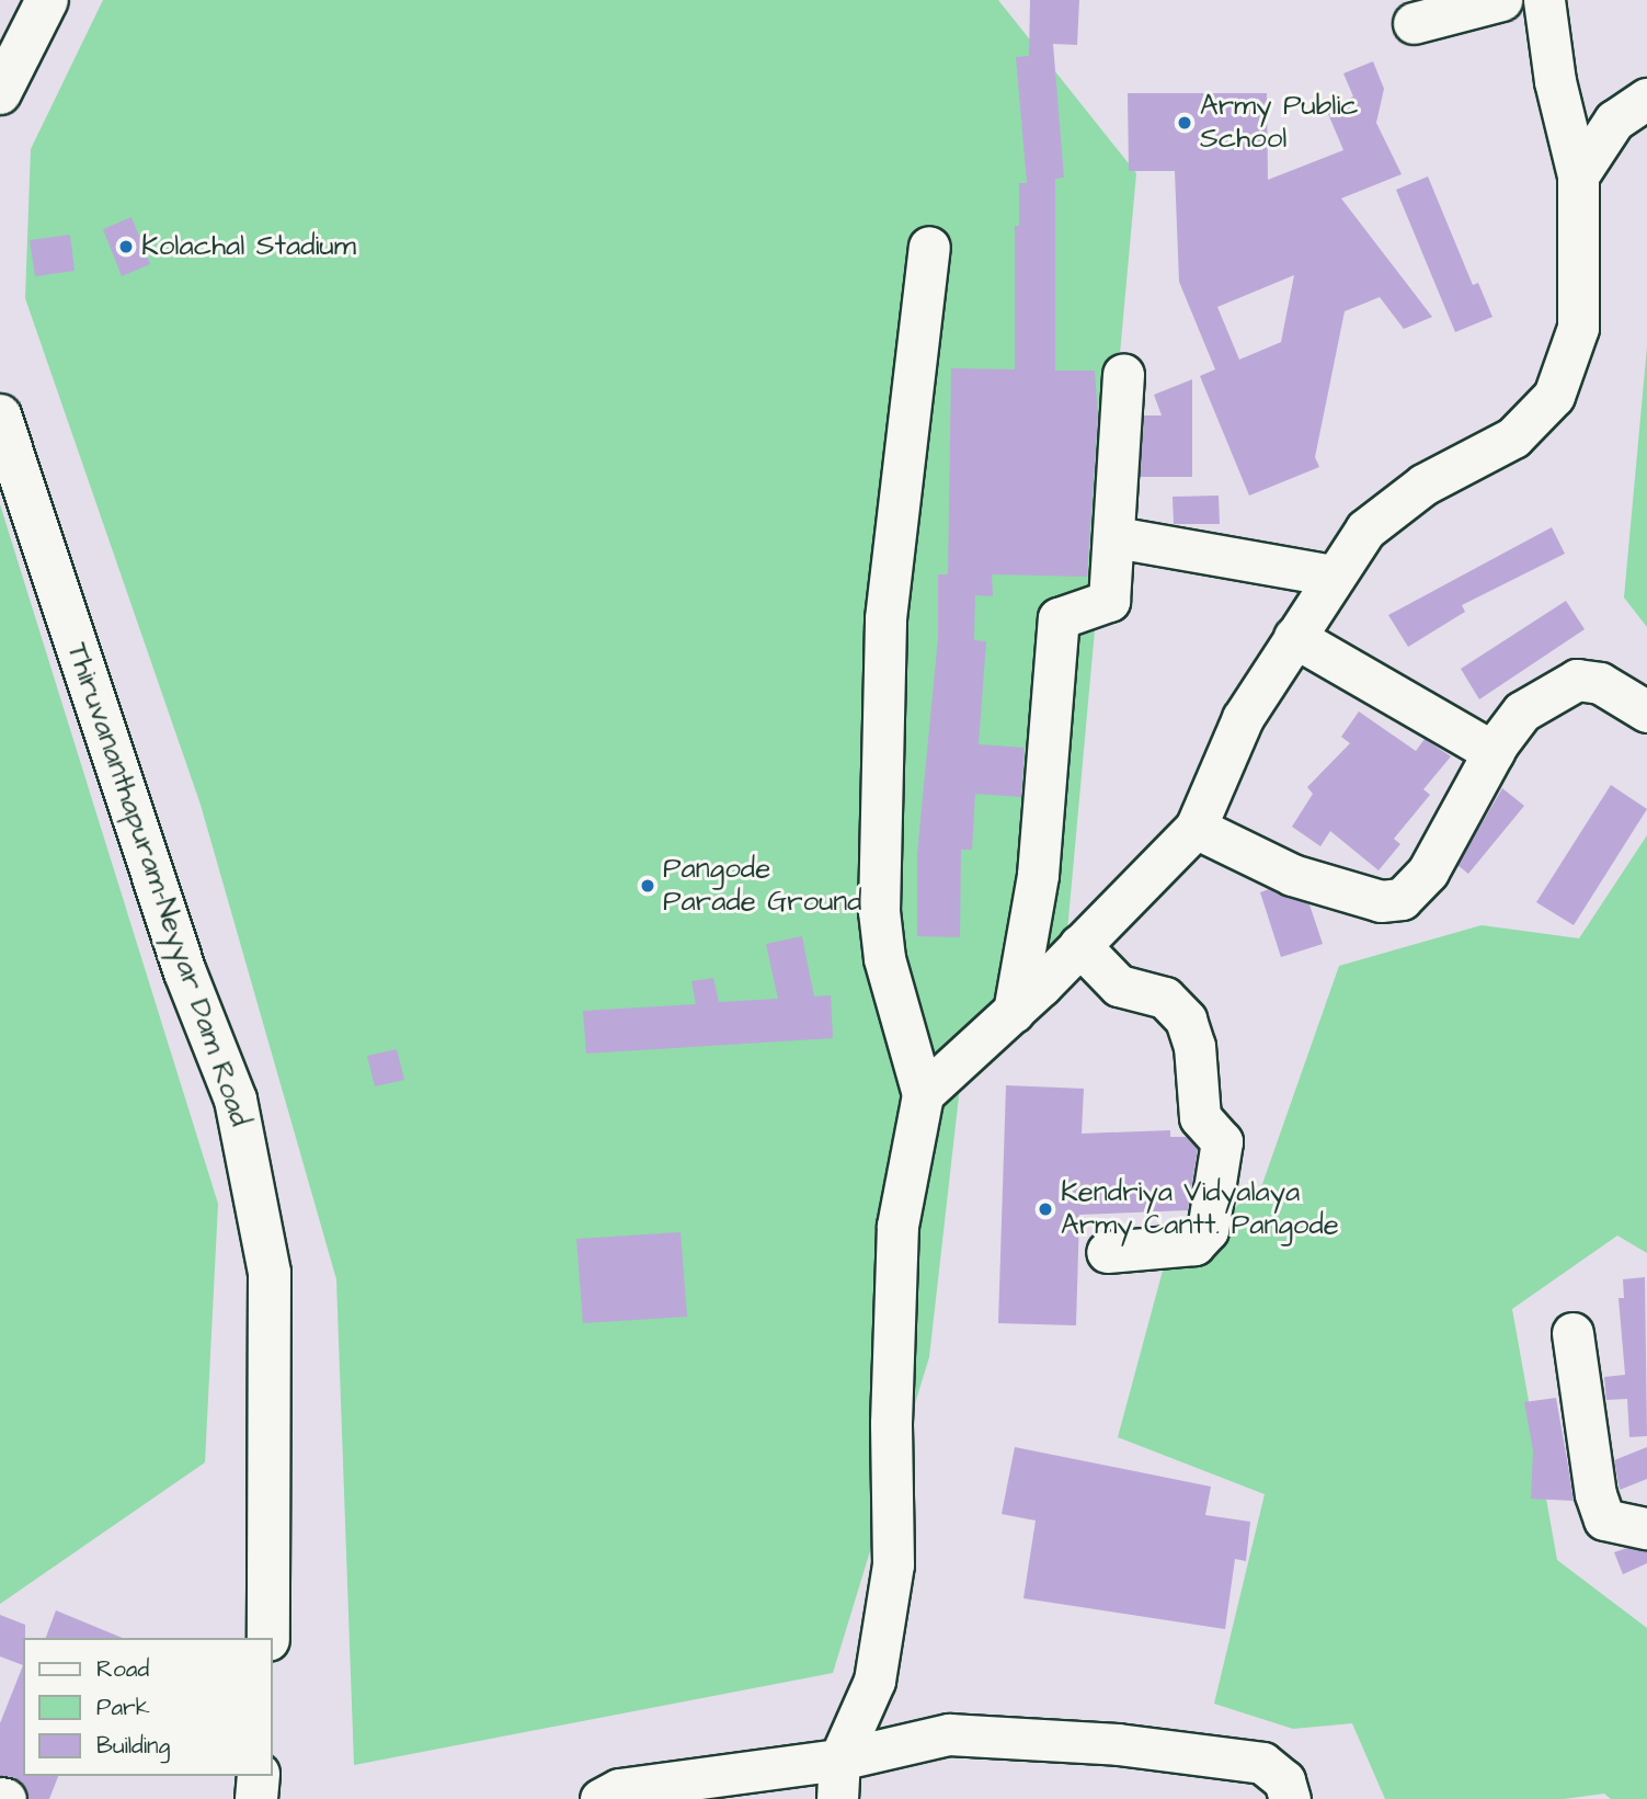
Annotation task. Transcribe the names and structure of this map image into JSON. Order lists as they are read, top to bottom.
{
  "streets": {
    "main road": ["Thiruvananthapuram-Neyyar Dam Road"]
  },
  "places": [
    "Army Public School",
    "Kolachal Stadium",
    "Pangode Parade Ground",
    "Kendriya Vidyalaya Army Cantt. Pangode"
  ],
  "legend": ["Road", "Park", "Building"]
}
